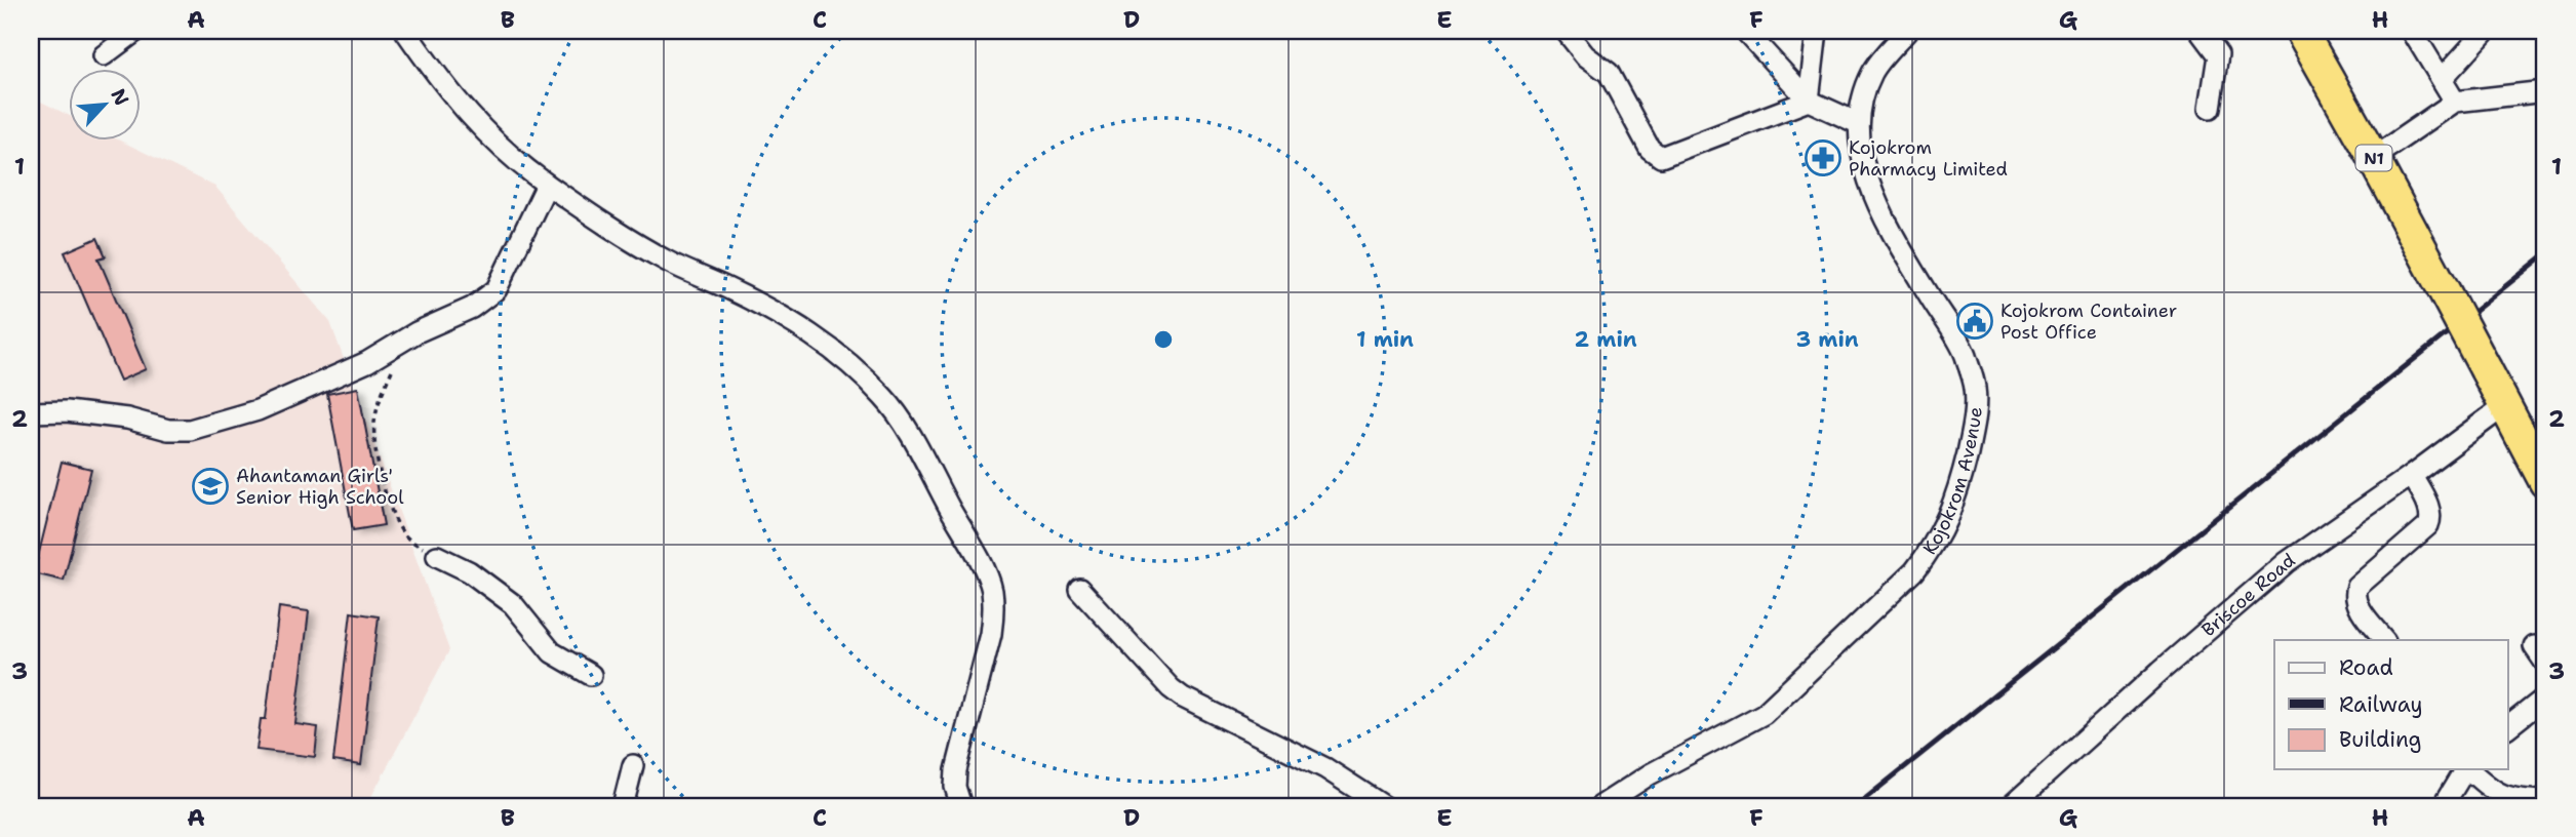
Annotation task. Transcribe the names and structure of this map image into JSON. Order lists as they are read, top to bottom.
{
  "streets": {
    "highway": ["N1"],
    "street": ["Kojokrom Avenue", "Briscoe Road"]
  },
  "crossings": [
    ["N1", "Briscoe Road"]
  ],
  "places": {
    "pharmacy": ["Kojokrom Pharmacy Limited"],
    "public building": ["Kojokrom Container Post Office"],
    "school or university": ["Ahantaman Girls' Senior High School"]
  },
  "legend": ["Road", "Railway", "Building"],
  "north": "top right",
  "grid": {
    "columns": [
      "A",
      "B",
      "C",
      "D",
      "E",
      "F",
      "G",
      "H"
    ],
    "rows": ["1", "2", "3"]
  },
  "rings": ["1 min", "2 min", "3 min"]
}
